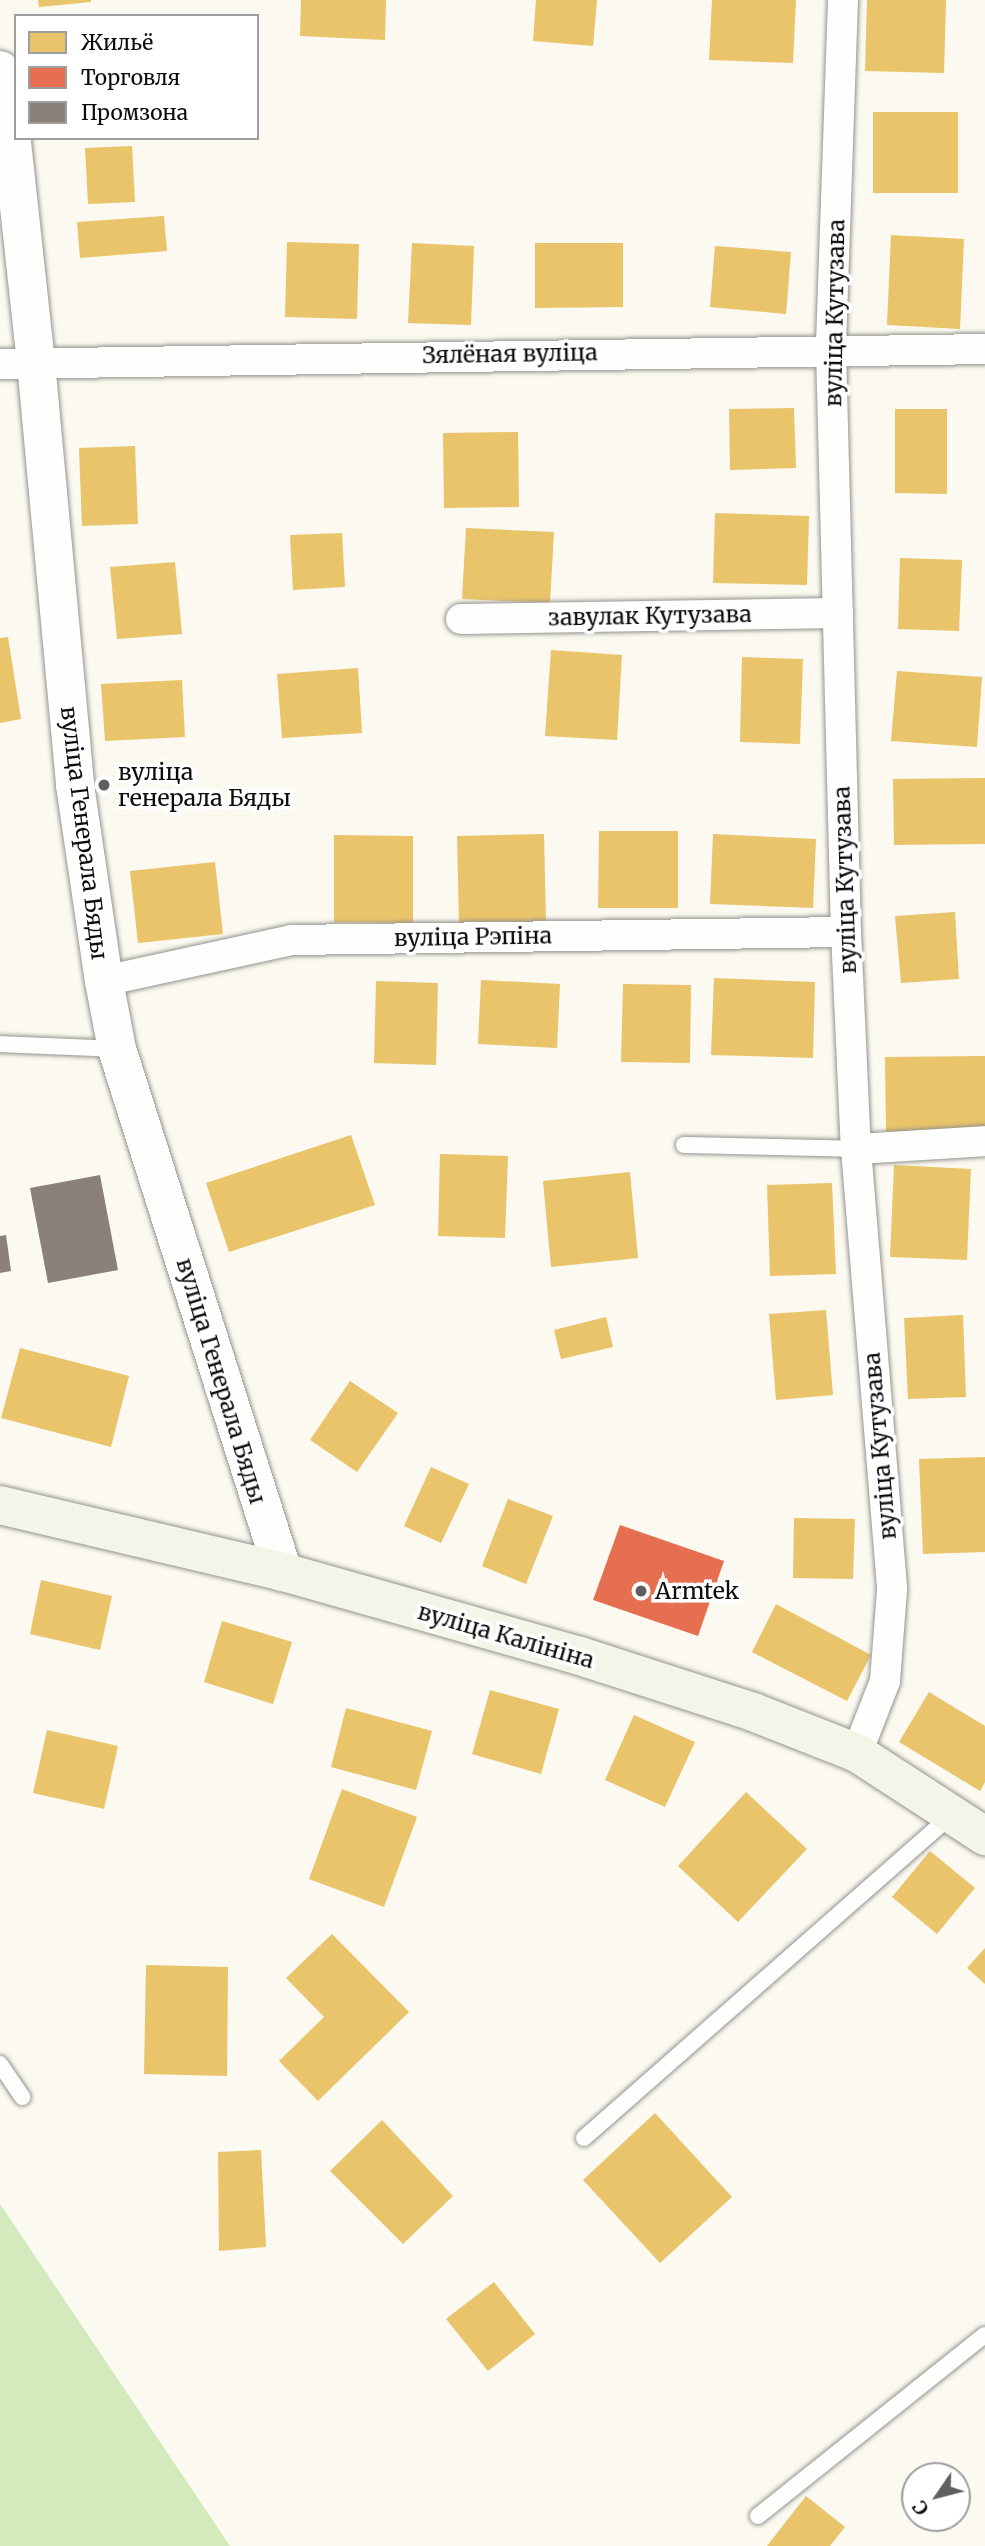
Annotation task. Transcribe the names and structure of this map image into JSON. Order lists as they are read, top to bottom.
{
  "streets": {
    "main road": ["вуліца Калініна"],
    "street": [
      "вуліца Кутузава",
      "Зялёная вуліца",
      "завулак Кутузава",
      "вуліца Генерала Бяды",
      "вуліца Рэпіна"
    ]
  },
  "crossings": [
    ["вуліца Кутузава", "Зялёная вуліца"],
    ["вуліца Кутузава", "завулак Кутузава"],
    ["вуліца Кутузава", "вуліца Рэпіна"],
    ["вуліца Кутузава", "вуліца Калініна"],
    ["Зялёная вуліца", "вуліца Генерала Бяды"],
    ["вуліца Генерала Бяды", "вуліца Рэпіна"],
    ["вуліца Генерала Бяды", "вуліца Калініна"]
  ],
  "places": ["вуліца генерала Бяды", "Armtek"],
  "legend": ["Жильё", "Торговля", "Промзона"],
  "north": "bottom left"
}
